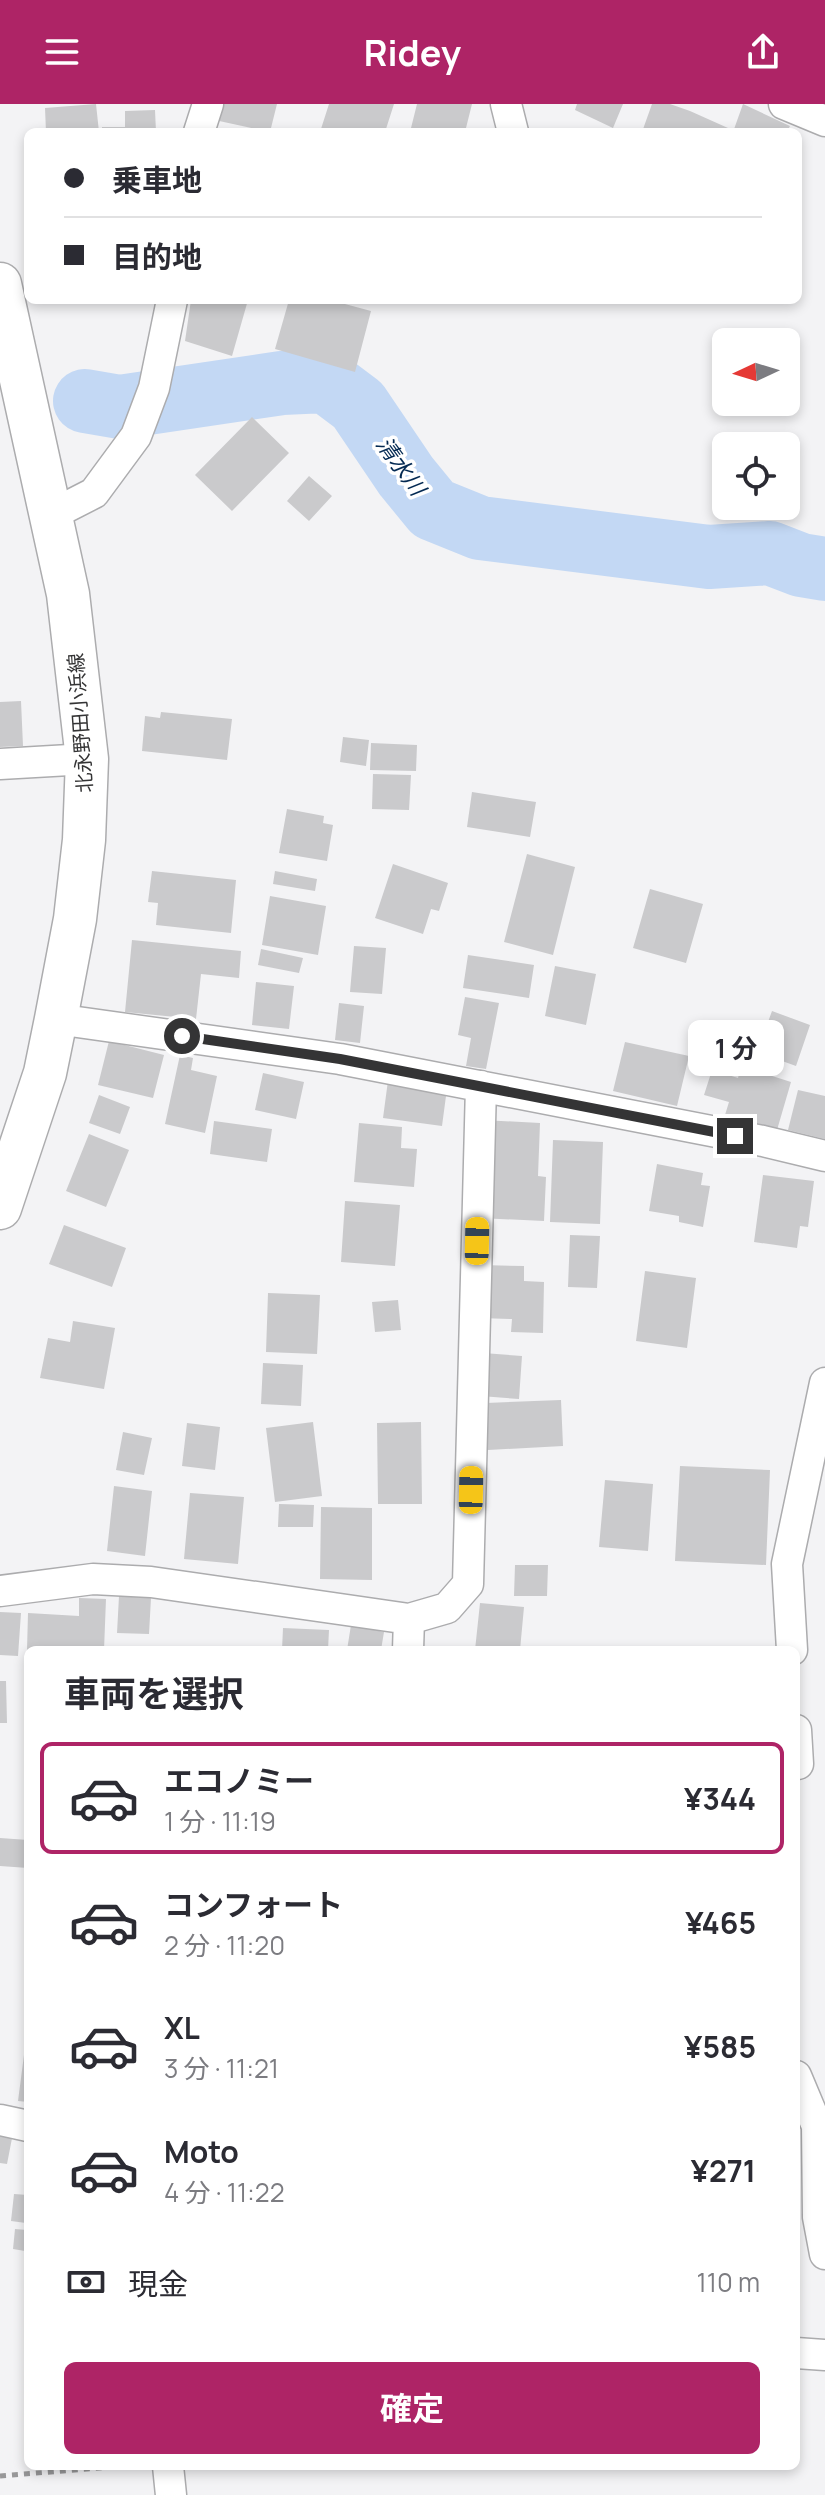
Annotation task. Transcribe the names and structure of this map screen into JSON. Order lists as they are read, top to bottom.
{
  "streets": {
    "main road": ["北永野田小浜線"]
  },
  "water": ["清水川"],
  "north": "left",
  "page": {
    "header": "Ridey",
    "banner": ["乗車地", "目的地"],
    "bubble": "1 分",
    "heading": "車両を選択",
    "list": [
      {
        "name": "エコノミー",
        "note": "1 分 · 11:19",
        "value": "¥344"
      },
      {
        "name": "コンフォート",
        "note": "2 分 · 11:20",
        "value": "¥465"
      },
      {
        "name": "XL",
        "note": "3 分 · 11:21",
        "value": "¥585"
      },
      {
        "name": "Moto",
        "note": "4 分 · 11:22",
        "value": "¥271"
      }
    ],
    "pay": ["現金", "110 m"],
    "buttons": "確定"
  }
}
